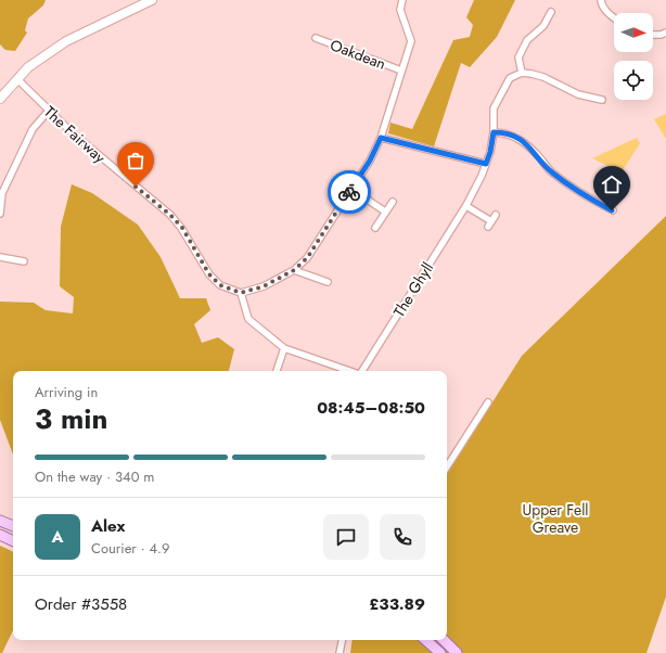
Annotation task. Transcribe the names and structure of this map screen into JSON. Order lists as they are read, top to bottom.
{
  "streets": {
    "street": ["Oakdean", "The Fairway", "The Ghyll"]
  },
  "parks": ["Upper Fell Greave"],
  "north": "right",
  "page": {
    "heading": ["3 min", "Arriving in", "08:45–08:50"],
    "panel": [
      "Alex",
      "Courier · 4.9",
      "Order #3558",
      "£33.89"
    ],
    "bar": "On the way · 340 m",
    "round": "A"
  }
}
